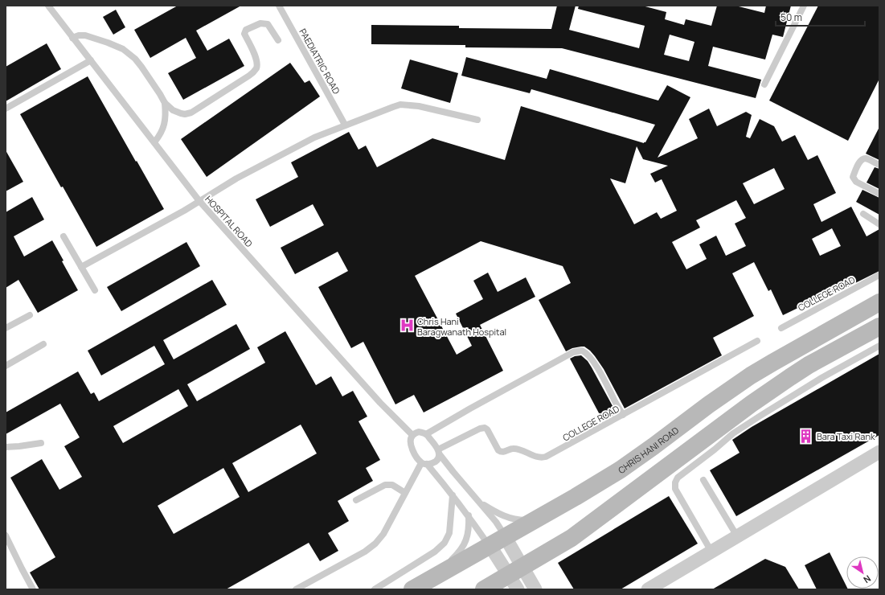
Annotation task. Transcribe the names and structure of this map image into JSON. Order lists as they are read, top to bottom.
{
  "streets": {
    "main road": ["CHRIS HANI ROAD"],
    "lane": ["PAEDIATRIC ROAD", "HOSPITAL ROAD", "COLLEGE ROAD"]
  },
  "crossings": [
    ["HOSPITAL ROAD", "COLLEGE ROAD"]
  ],
  "places": {
    "hospital": ["Chris Hani Baragwanath Hospital"],
    "building": ["Bara Taxi Rank"]
  },
  "scale_bar": "50 m",
  "north": "bottom right"
}
